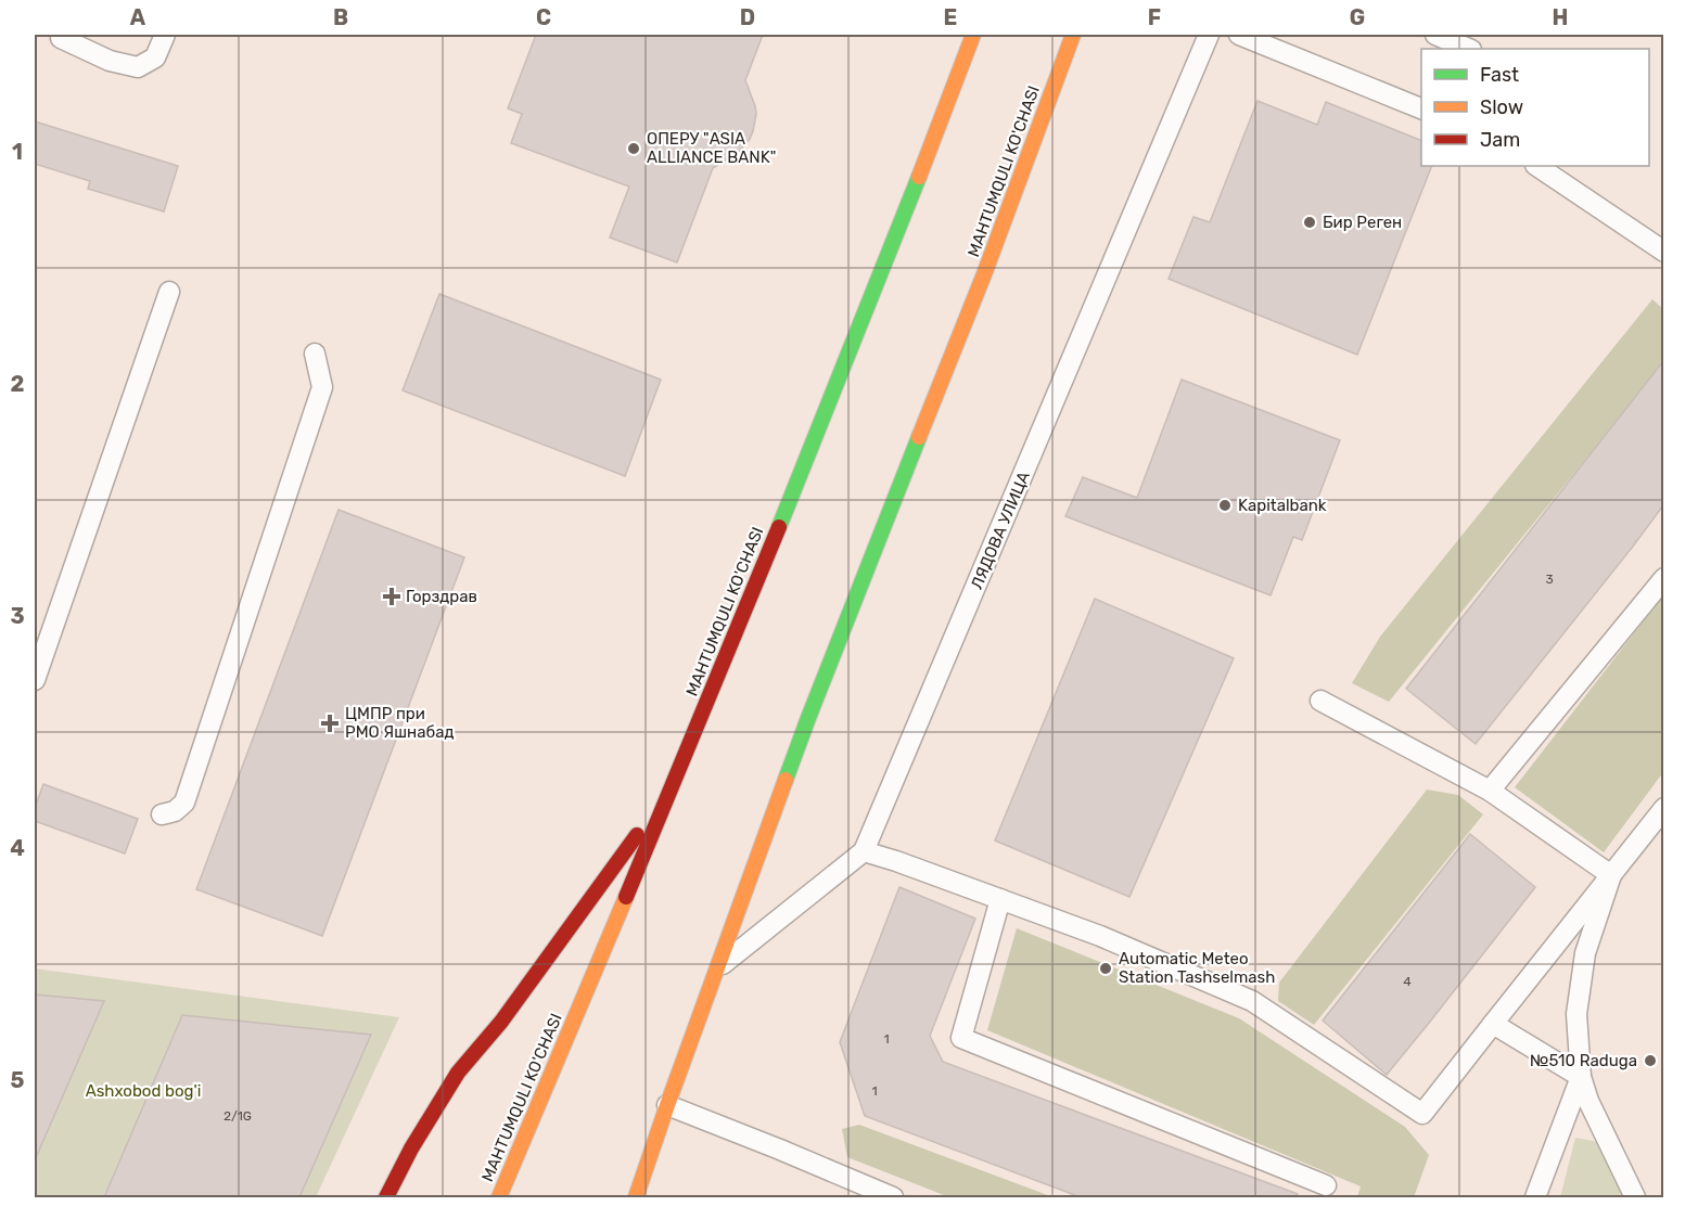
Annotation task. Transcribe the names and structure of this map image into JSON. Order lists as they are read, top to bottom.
{
  "streets": {
    "main road": ["MAHTUMQULI KO'CHASI"],
    "lane": ["ЛЯДОВА УЛИЦА"]
  },
  "crossings": [
    ["MAHTUMQULI KO'CHASI", "ЛЯДОВА УЛИЦА"]
  ],
  "parks": ["Ashxobod bog'i"],
  "places": {
    "other": [
      "ОПЕРУ \"ASIA ALLIANCE BANK\"",
      "Бир Реген",
      "Kapitalbank",
      "Automatic Meteo Station Tashselmash",
      "№510 Raduga"
    ],
    "health": ["Горздрав", "ЦМПР при РМО Яшнабад"]
  },
  "house_numbers": [
    "3",
    "4",
    "1",
    "1",
    "2/1G"
  ],
  "legend": ["Fast", "Slow", "Jam"],
  "grid": {
    "columns": [
      "A",
      "B",
      "C",
      "D",
      "E",
      "F",
      "G",
      "H"
    ],
    "rows": [
      "1",
      "2",
      "3",
      "4",
      "5"
    ]
  }
}
